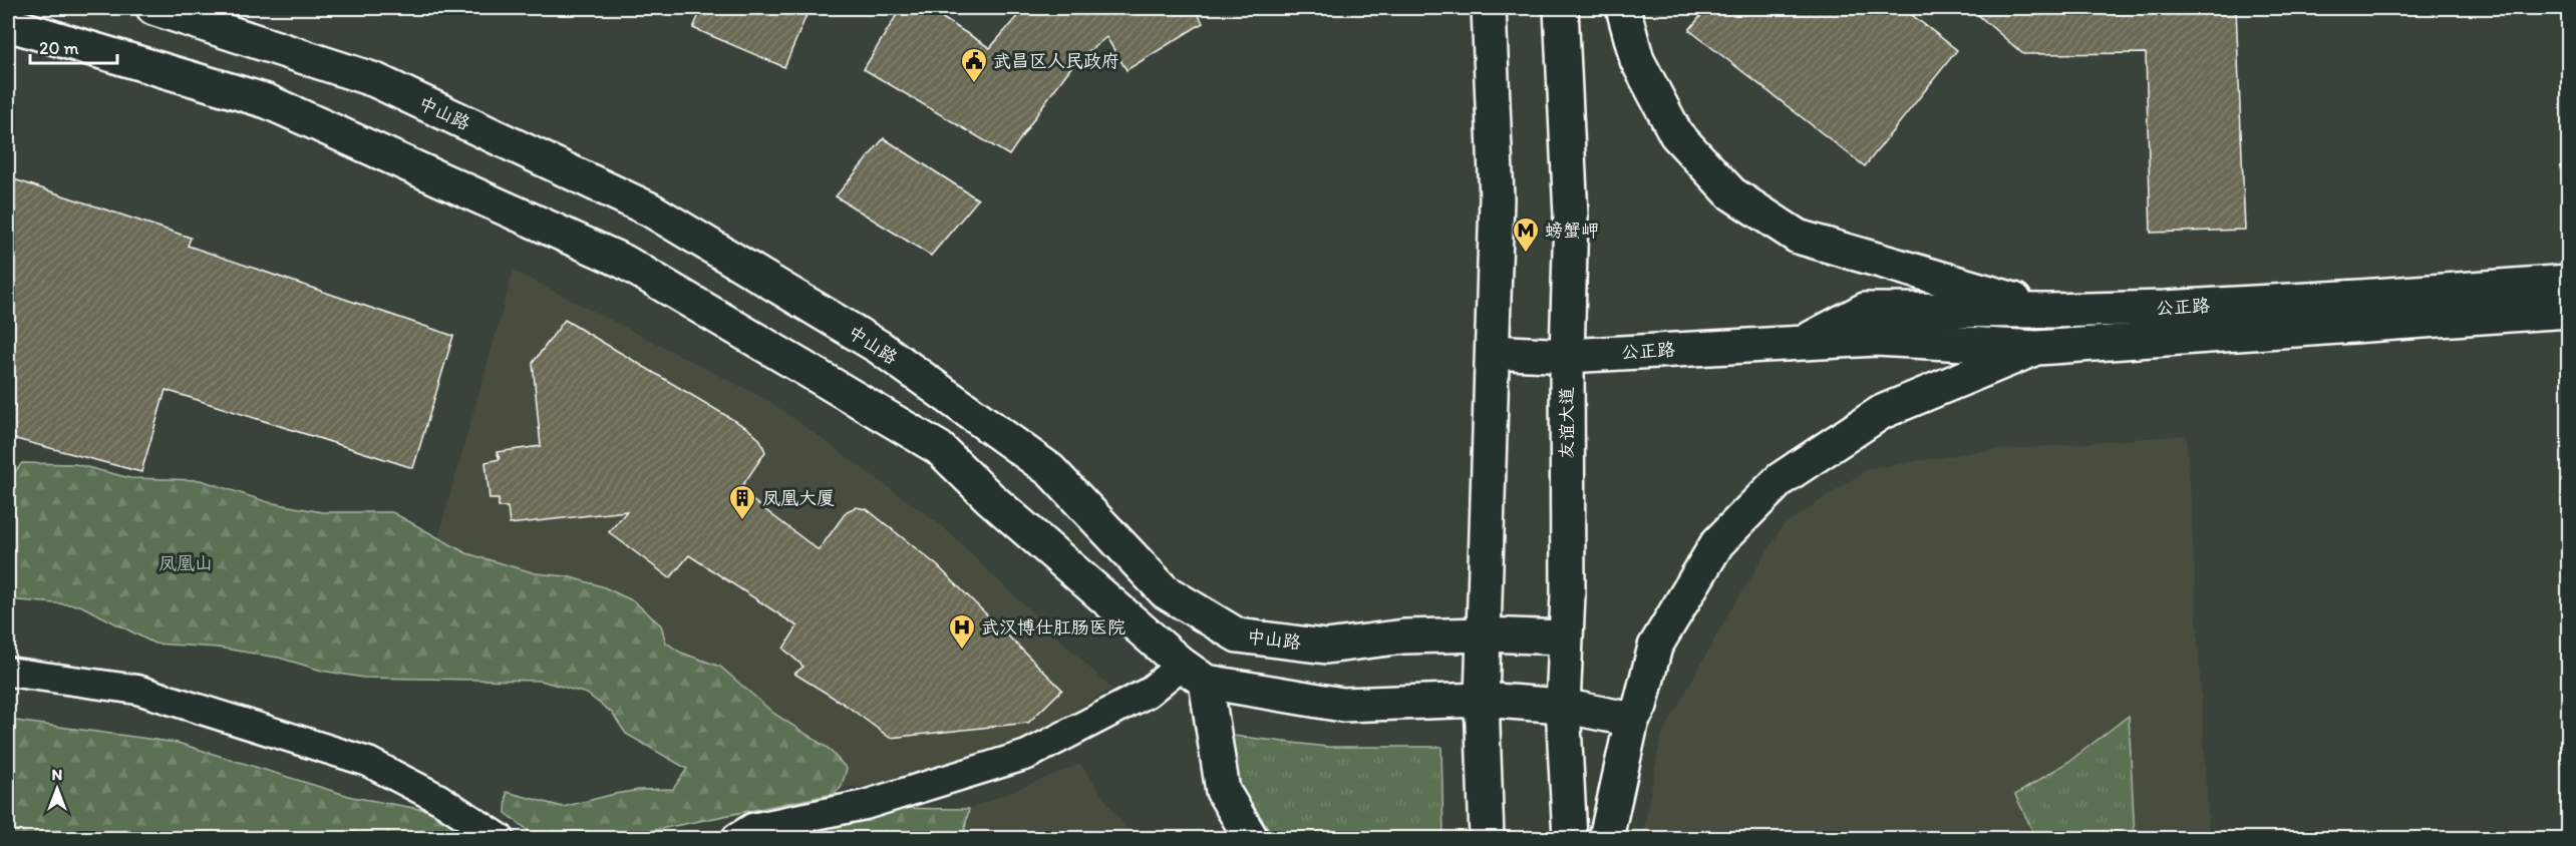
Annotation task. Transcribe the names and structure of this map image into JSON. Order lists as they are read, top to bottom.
{
  "streets": {
    "main road": ["中山路", "公正路", "友谊大道"]
  },
  "crossings": [
    ["中山路", "友谊大道"],
    ["公正路", "友谊大道"]
  ],
  "parks": ["凤凰山"],
  "places": {
    "public building": ["武昌区人民政府"],
    "metro station": ["螃蟹岬"],
    "building": ["凤凰大厦"],
    "hospital": ["武汉博仕肛肠医院"]
  },
  "scale_bar": "20 m",
  "north": "top"
}
